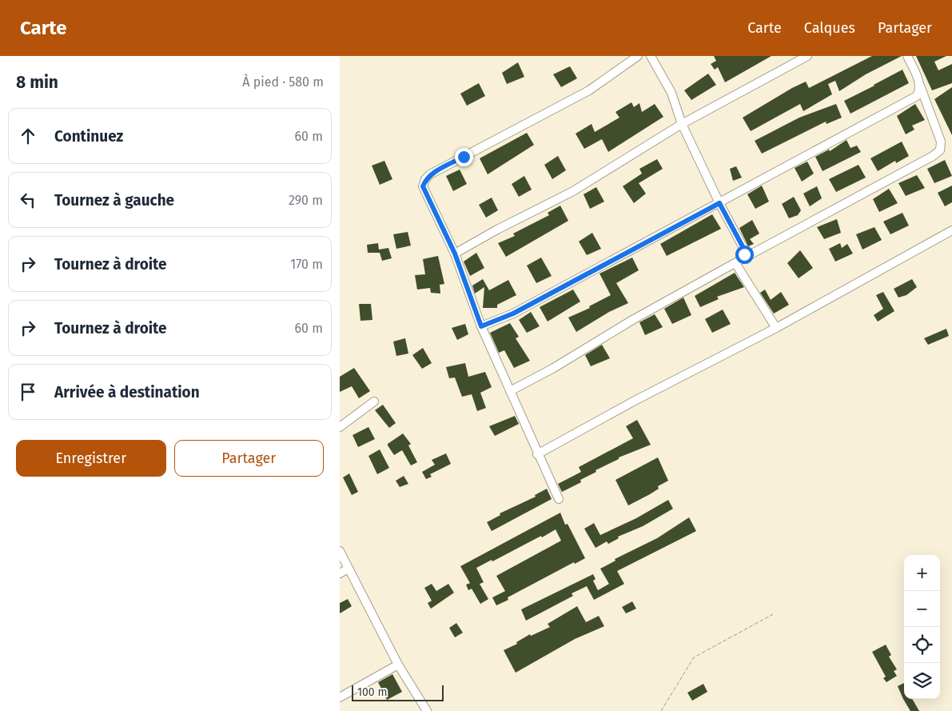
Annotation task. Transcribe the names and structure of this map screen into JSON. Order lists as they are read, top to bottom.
{
  "scale_bar": "100 m",
  "page": {
    "header": "Carte",
    "nav": ["Carte", "Calques", "Partager"],
    "heading": ["8 min", "À pied · 580 m"],
    "list": [
      ["Continuez", "60 m"],
      ["Tournez à gauche", "290 m"],
      ["Tournez à droite", "170 m"],
      ["Tournez à droite", "60 m"],
      "Arrivée à destination"
    ],
    "buttons": ["Enregistrer", "Partager"],
    "map_buttons": ["+", "−"],
    "scale": "100 m"
  }
}
